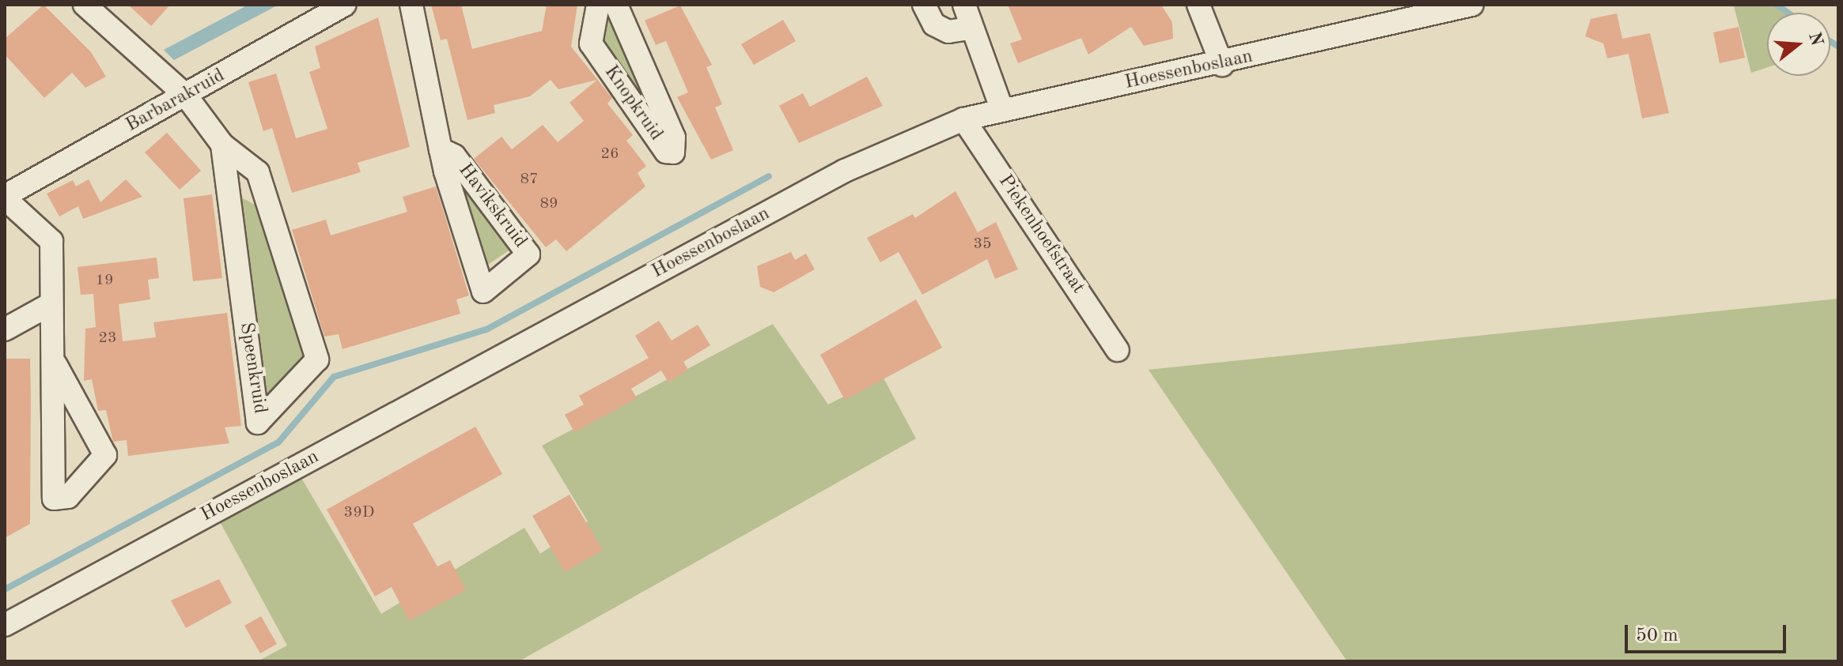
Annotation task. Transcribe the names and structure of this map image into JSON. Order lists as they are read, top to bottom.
{
  "streets": {
    "street": [
      "Hoessenboslaan",
      "Barbarakruid",
      "Knopkruid",
      "Havikskruid",
      "Piekenhoefstraat",
      "Speenkruid"
    ]
  },
  "crossings": [
    ["Hoessenboslaan", "Piekenhoefstraat"],
    ["Barbarakruid", "Speenkruid"]
  ],
  "house_numbers": [
    "26",
    "87",
    "89",
    "35",
    "19",
    "23",
    "39D"
  ],
  "scale_bar": "50 m",
  "north": "right"
}
